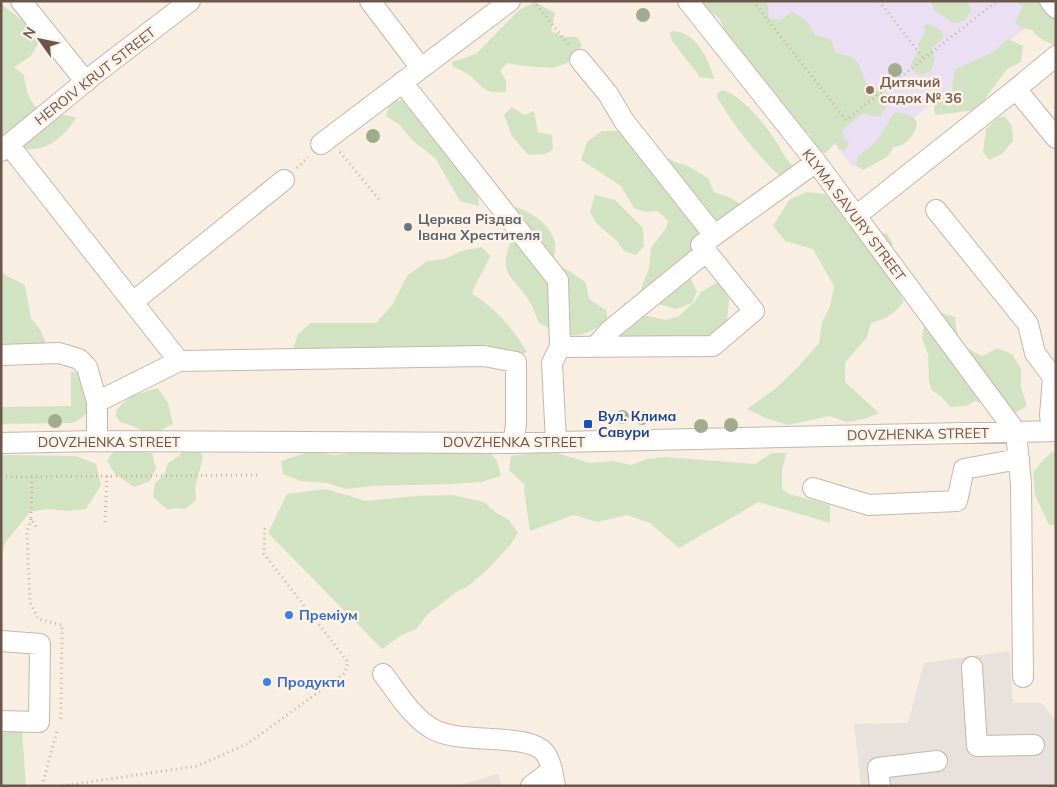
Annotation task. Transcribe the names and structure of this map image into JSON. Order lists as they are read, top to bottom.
{
  "streets": {
    "street": ["HEROIV KRUT STREET", "KLYMA SAVURY STREET", "DOVZHENKA STREET"]
  },
  "crossings": [
    ["KLYMA SAVURY STREET", "DOVZHENKA STREET"]
  ],
  "places": {
    "other": [
      "Дитячий садок № 36",
      "Церква Різдва Івана Хрестителя",
      "Преміум",
      "Продукти"
    ],
    "transit": ["Вул. Клима Савури"]
  },
  "north": "top left"
}
